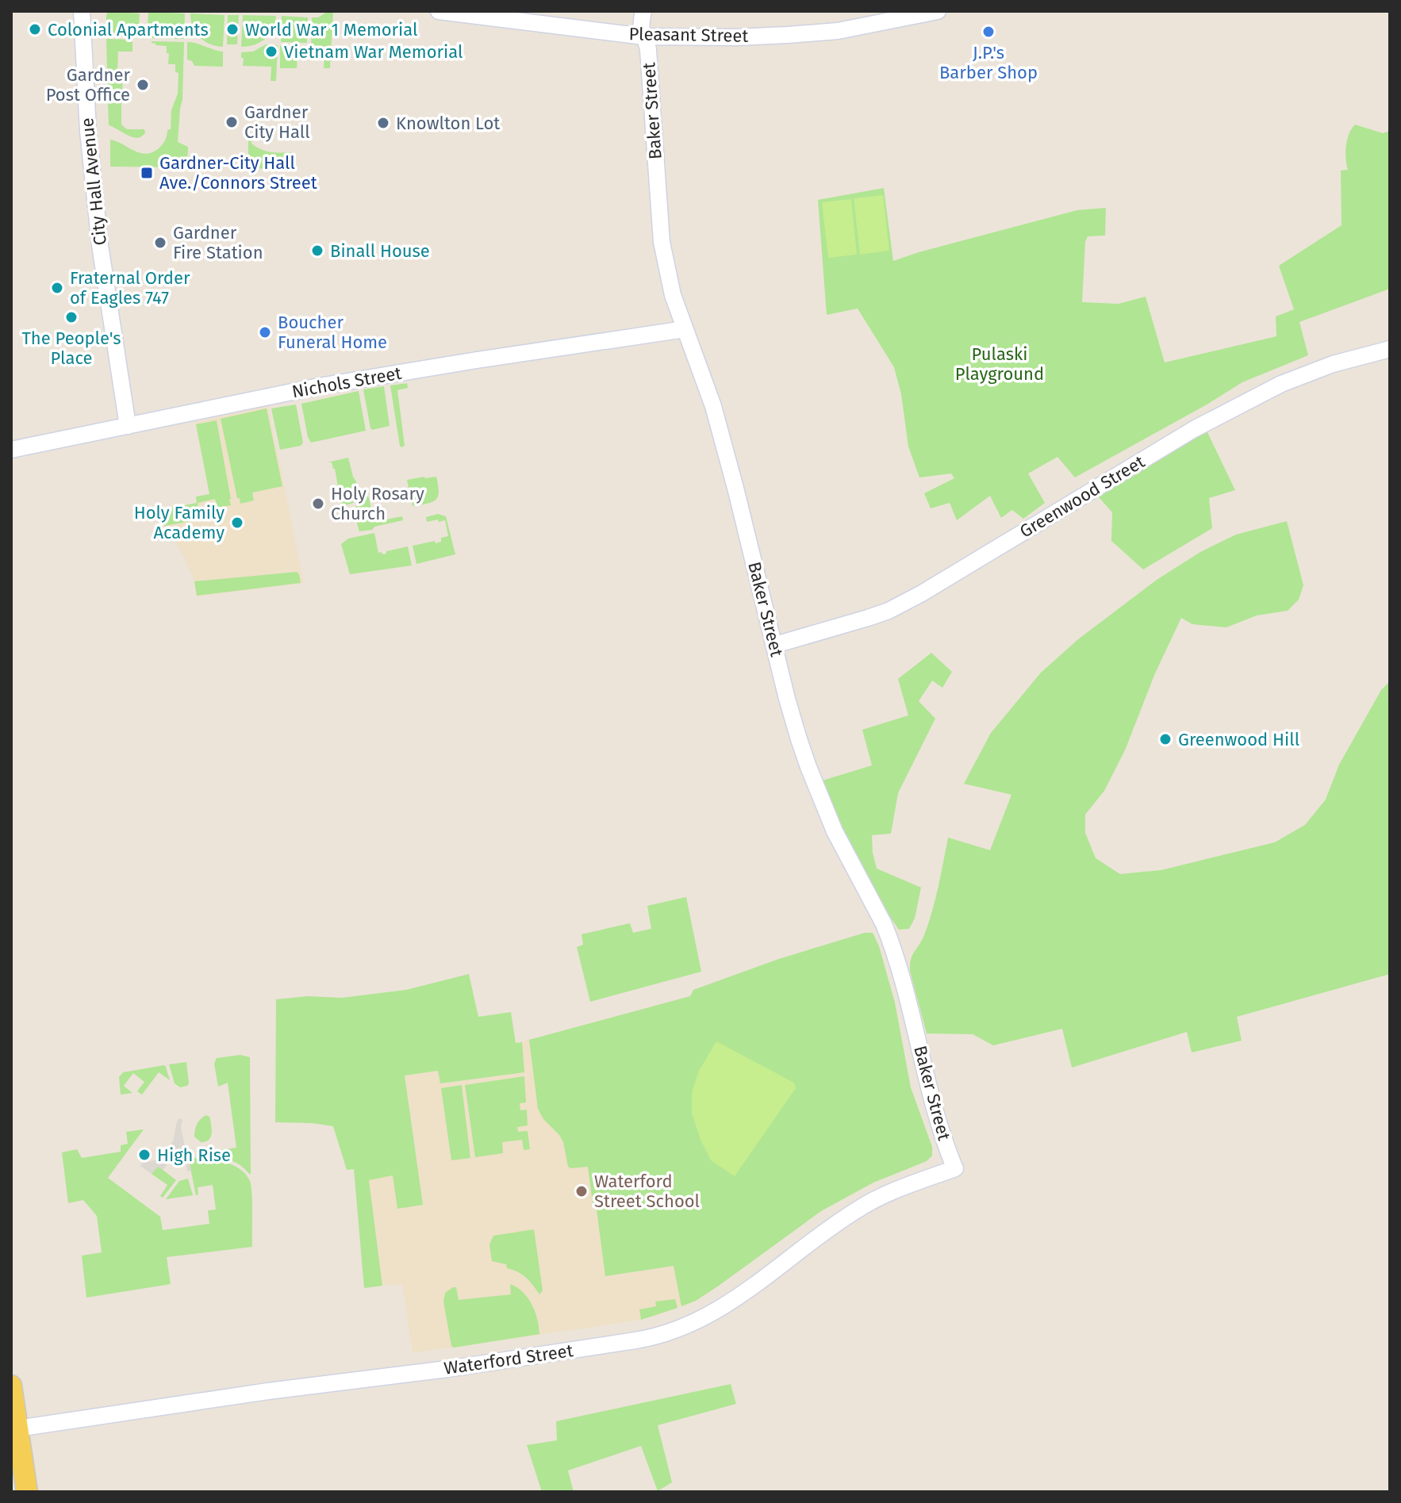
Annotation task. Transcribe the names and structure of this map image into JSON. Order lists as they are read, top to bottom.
{
  "streets": {
    "street": [
      "Pleasant Street",
      "Baker Street",
      "City Hall Avenue",
      "Nichols Street",
      "Greenwood Street",
      "Waterford Street"
    ]
  },
  "crossings": [
    ["Pleasant Street", "Baker Street"],
    ["Baker Street", "Nichols Street"],
    ["Baker Street", "Greenwood Street"],
    ["Baker Street", "Waterford Street"],
    ["City Hall Avenue", "Nichols Street"]
  ],
  "parks": ["Pulaski Playground"],
  "places": {
    "other": [
      "Colonial Apartments",
      "World War 1 Memorial",
      "J.P.'s Barber Shop",
      "Vietnam War Memorial",
      "Gardner Post Office",
      "Gardner City Hall",
      "Knowlton Lot",
      "Gardner Fire Station",
      "Binall House",
      "Fraternal Order of Eagles 747",
      "The People's Place",
      "Boucher Funeral Home",
      "Holy Rosary Church",
      "Holy Family Academy",
      "Greenwood Hill",
      "High Rise",
      "Waterford Street School"
    ],
    "transit": ["Gardner-City Hall Ave./Connors Street"]
  }
}
